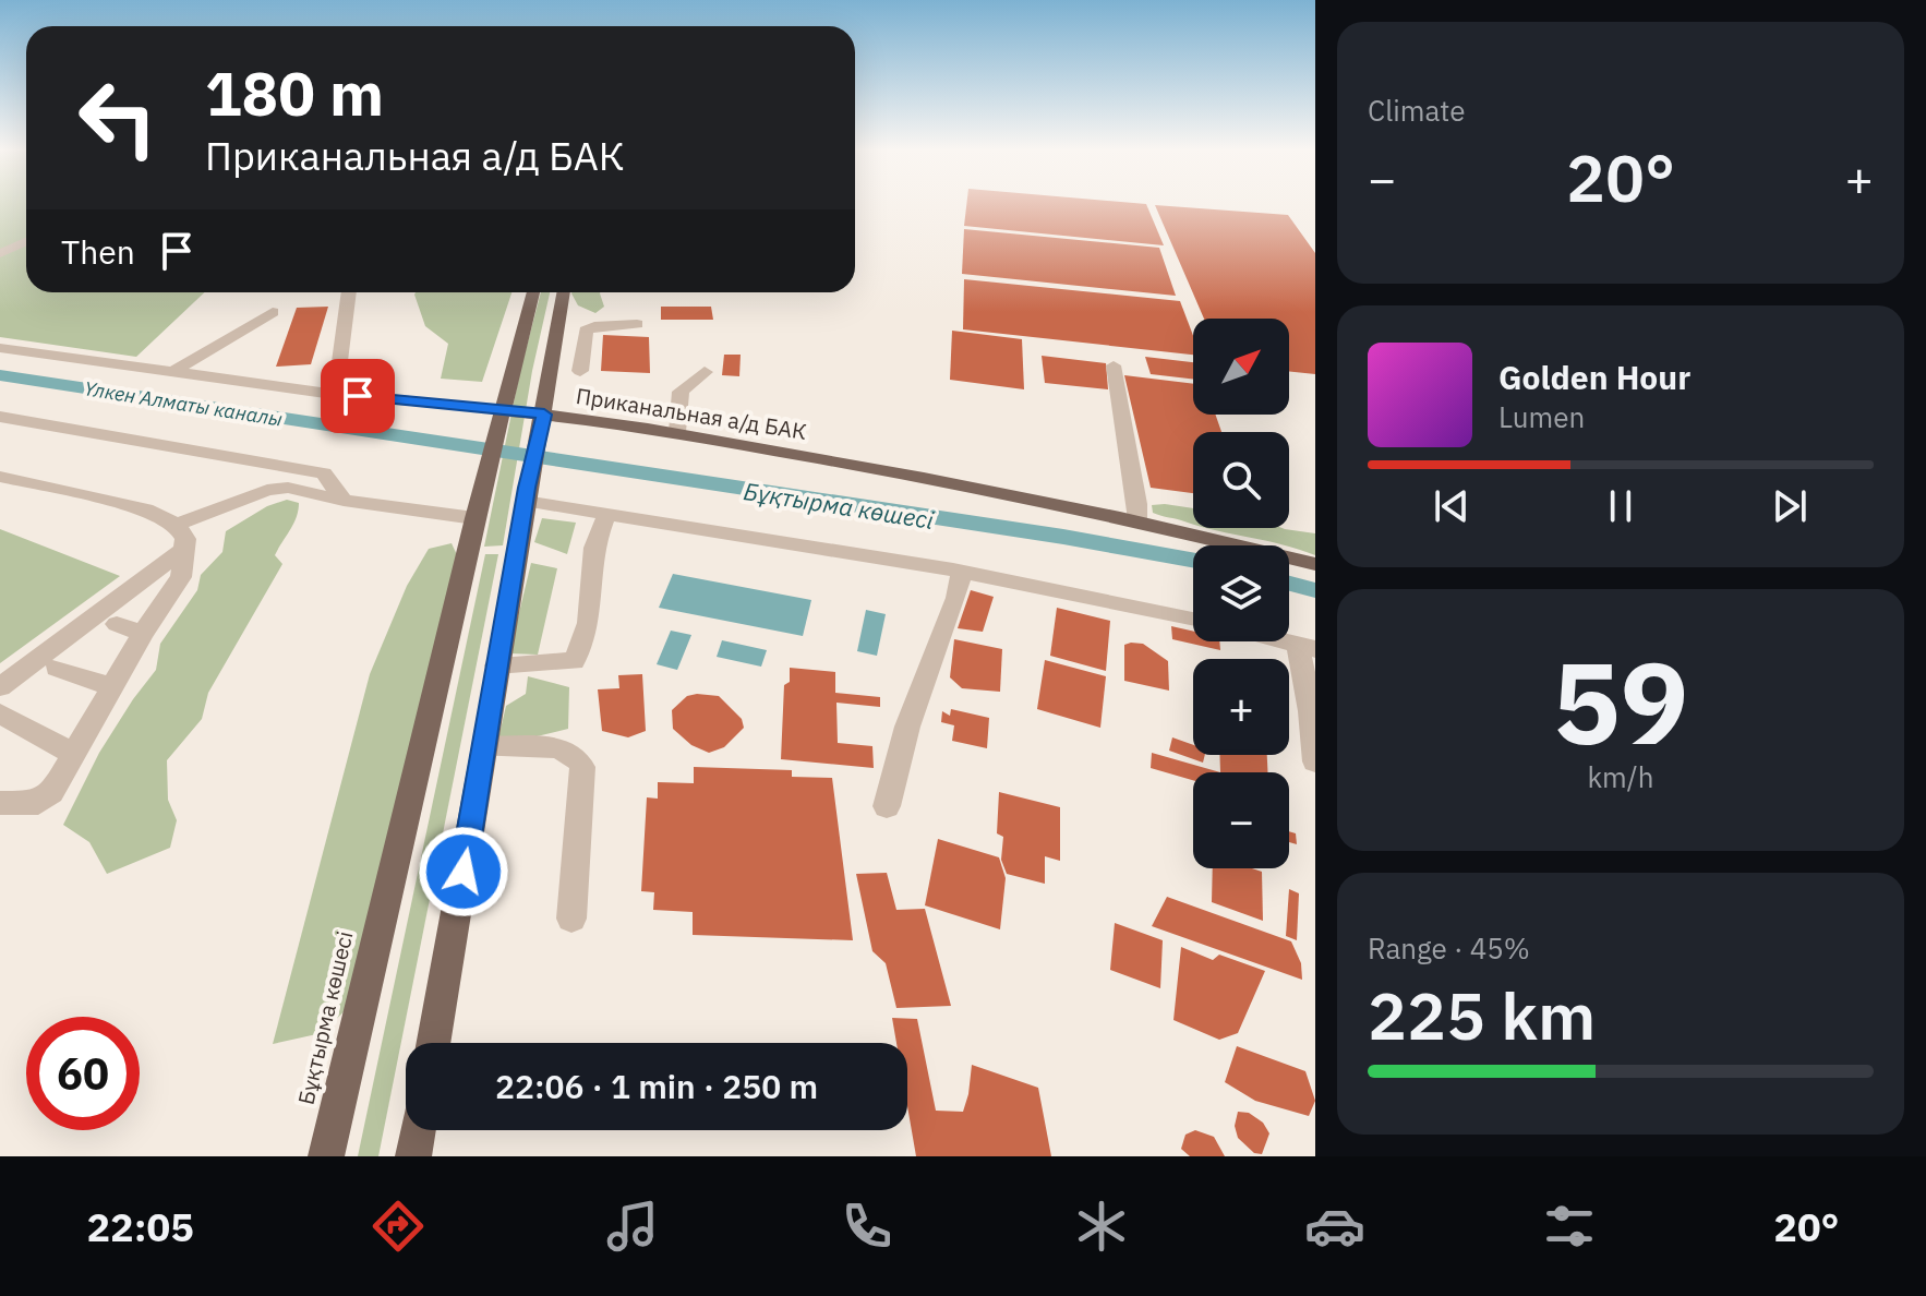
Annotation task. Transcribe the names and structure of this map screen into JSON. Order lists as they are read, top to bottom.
{
  "streets": {
    "main road": ["Приканальная а/д БАК", "Бұқтырма көшесі"]
  },
  "crossings": [
    ["Приканальная а/д БАК", "Бұқтырма көшесі"]
  ],
  "water": ["Үлкен Алматы каналы", "Бұқтырма көшесі"],
  "north": "top right",
  "page": {
    "tile": [
      "Climate",
      ["59", "km/h"],
      ["Range · 45%", "225 km"]
    ],
    "turn": ["180 m", "Приканальная а/д БАК"],
    "heat": ["−", "20°", "+"],
    "then": "Then",
    "map_buttons": ["+", "−"],
    "song": ["Golden Hour", "Lumen"],
    "limit": "60",
    "trip": "22:06 · 1 min · 250 m",
    "tabs": ["22:05", "20°"]
  }
}
